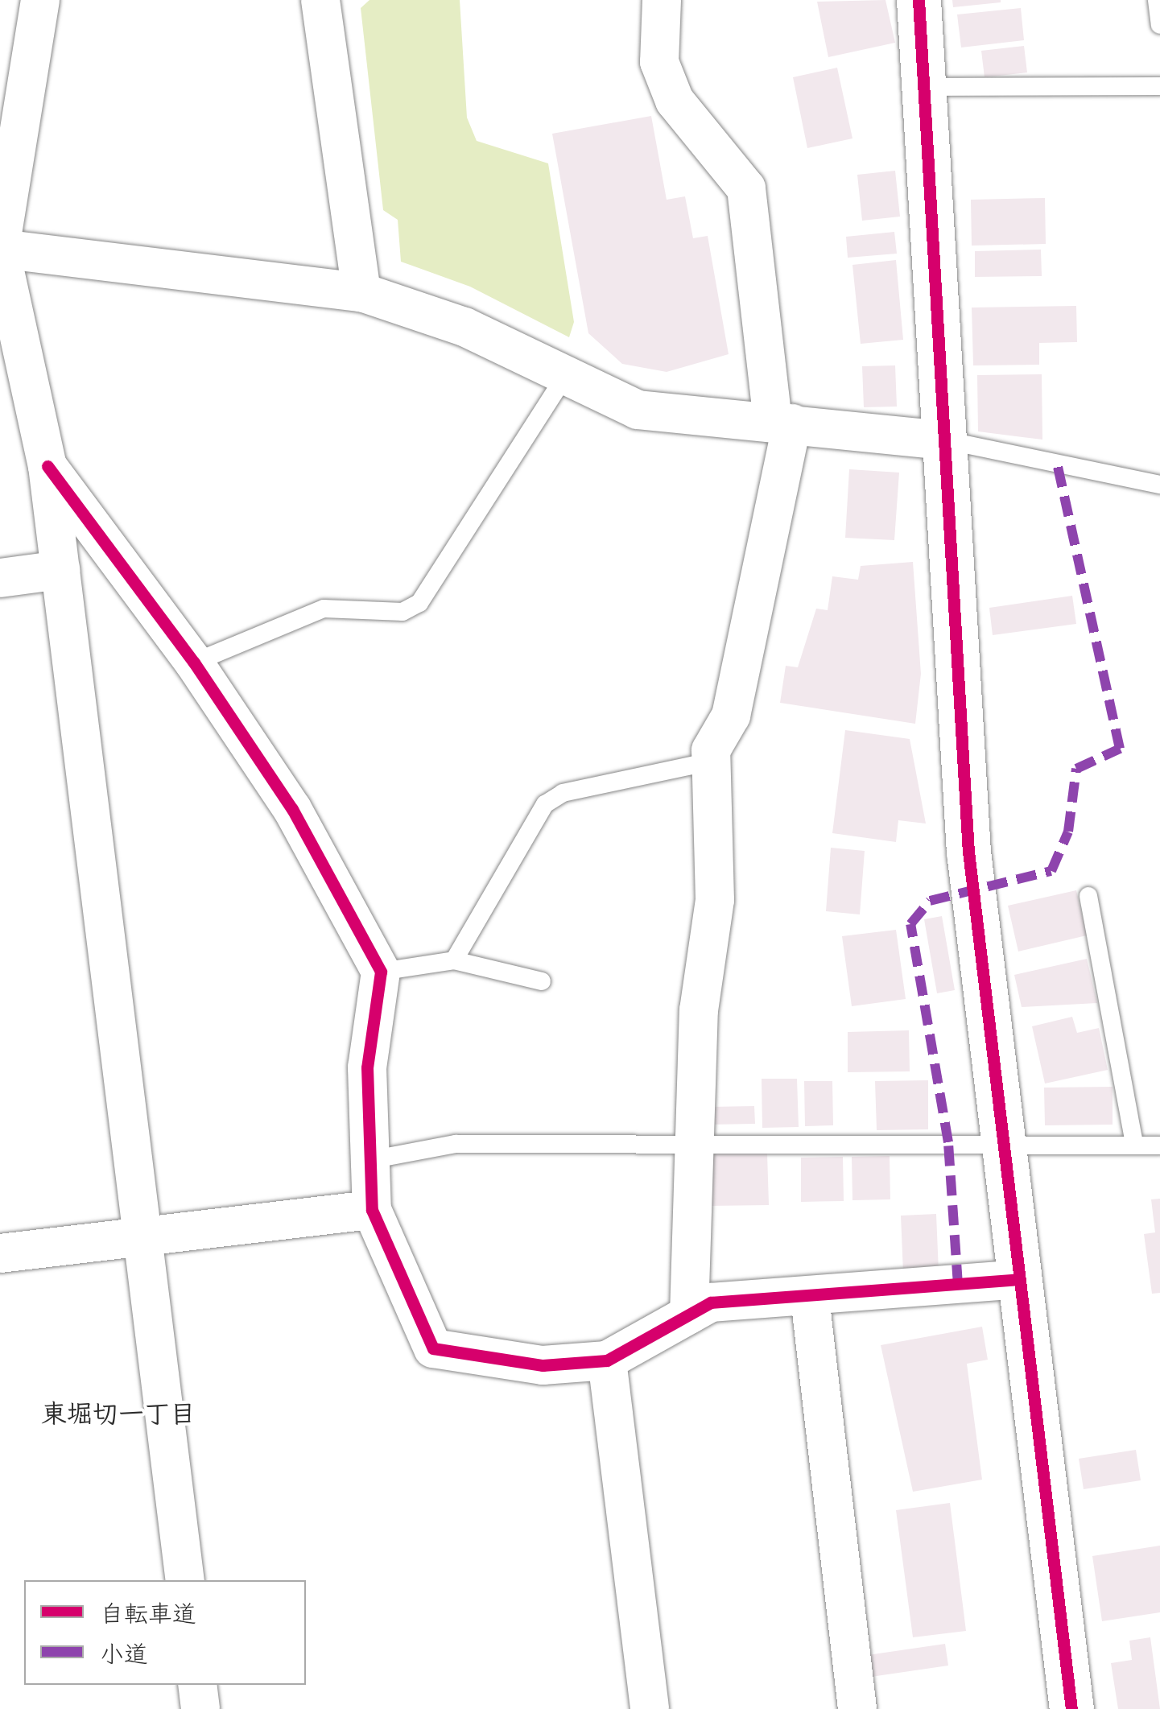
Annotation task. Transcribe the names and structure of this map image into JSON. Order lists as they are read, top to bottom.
{
  "districts": ["東堀切一丁目"],
  "legend": ["自転車道", "小道"]
}
